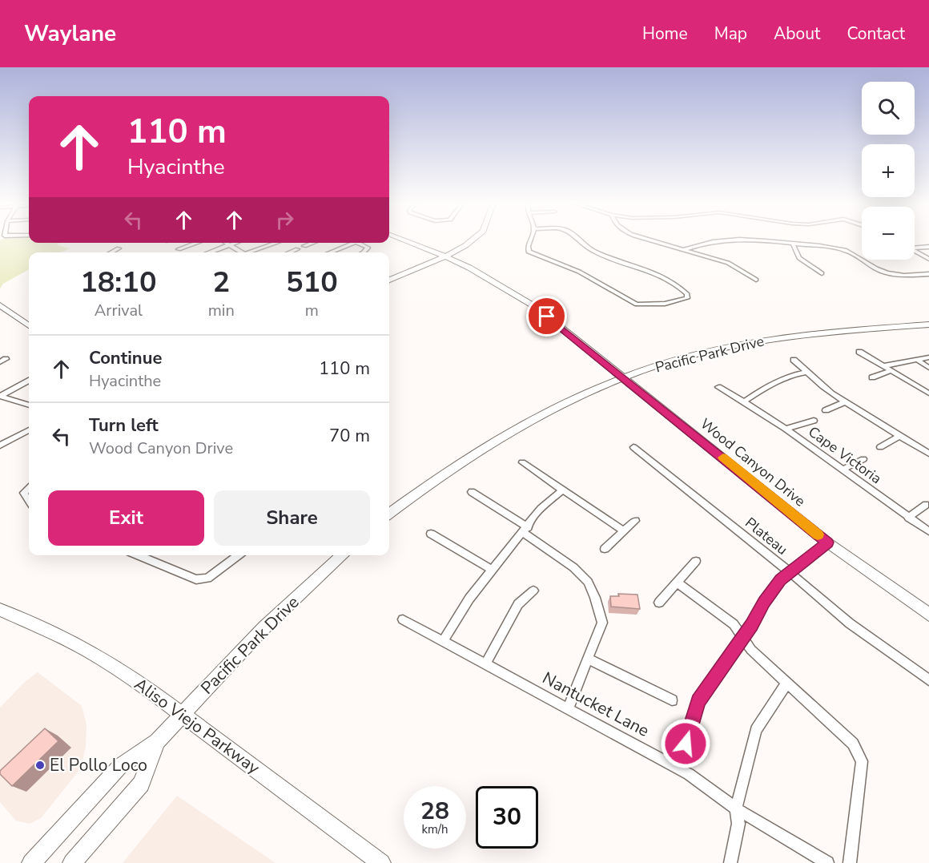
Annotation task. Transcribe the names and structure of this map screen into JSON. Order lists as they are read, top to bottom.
{
  "streets": {
    "main road": ["Pacific Park Drive", "Wood Canyon Drive", "Aliso Viejo Parkway"],
    "street": ["Cape Victoria", "Plateau", "Nantucket Lane"]
  },
  "crossings": [
    ["Pacific Park Drive", "Wood Canyon Drive"],
    ["Pacific Park Drive", "Aliso Viejo Parkway"]
  ],
  "places": ["El Pollo Loco"],
  "page": {
    "header": "Waylane",
    "nav": [
      "Home",
      "Map",
      "About",
      "Contact"
    ],
    "map_buttons": ["+", "−"],
    "turn": ["110 m", "Hyacinthe"],
    "eta": [
      "18:10",
      "Arrival",
      "2",
      "min",
      "510",
      "m"
    ],
    "list": [
      {
        "name": "Continue",
        "note": "Hyacinthe",
        "value": "110 m"
      },
      {
        "name": "Turn left",
        "note": "Wood Canyon Drive",
        "value": "70 m"
      }
    ],
    "buttons": ["Exit", "Share"],
    "speed": "28 km/h",
    "limit": "30"
  }
}
